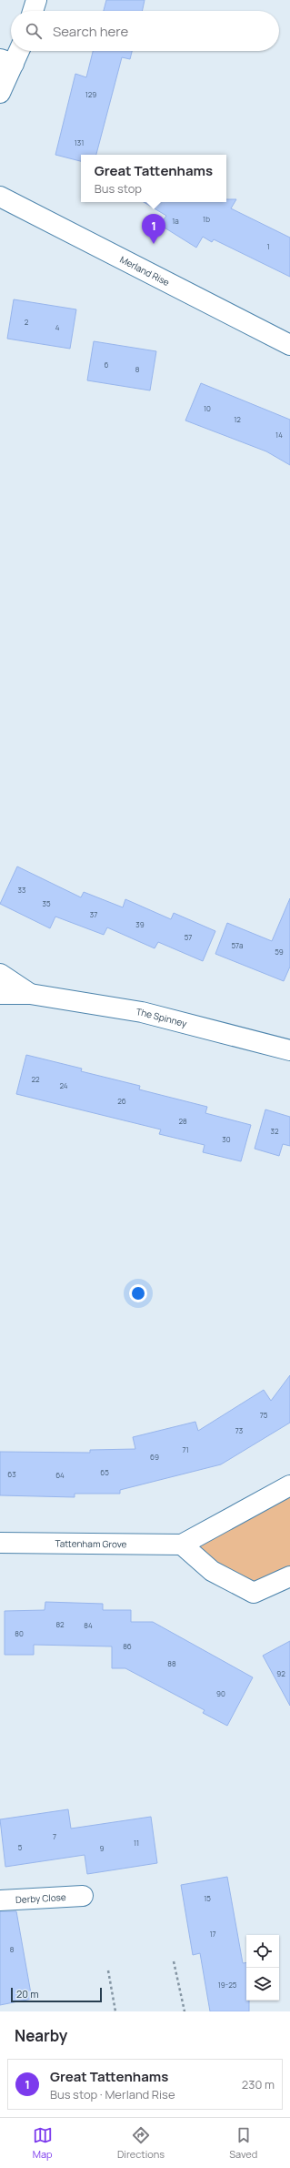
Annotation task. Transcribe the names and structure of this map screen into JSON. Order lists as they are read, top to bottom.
{
  "streets": {
    "street": [
      "Merland Rise",
      "The Spinney",
      "Tattenham Grove",
      "Derby Close"
    ]
  },
  "house_numbers": [
    "129",
    "131",
    "1b",
    "1a",
    "1",
    "2",
    "4",
    "6",
    "8",
    "10",
    "12",
    "14",
    "33",
    "35",
    "37",
    "39",
    "57",
    "57a",
    "59",
    "22",
    "24",
    "26",
    "28",
    "32",
    "30",
    "75",
    "73",
    "71",
    "69",
    "65",
    "63",
    "64",
    "82",
    "84",
    "80",
    "86",
    "88",
    "92",
    "90",
    "7",
    "11",
    "5",
    "9",
    "15",
    "17",
    "8",
    "19-25"
  ],
  "scale_bar": "20 m",
  "page": {
    "search": "Search here",
    "popup": ["Great Tattenhams", "Bus stop"],
    "pins": "1",
    "scale": "20 m",
    "heading": "Nearby",
    "list": [
      {
        "mark": "1",
        "name": "Great Tattenhams",
        "note": "Bus stop · Merland Rise",
        "value": "230 m"
      }
    ],
    "nav": ["Map", "Directions", "Saved"]
  }
}
